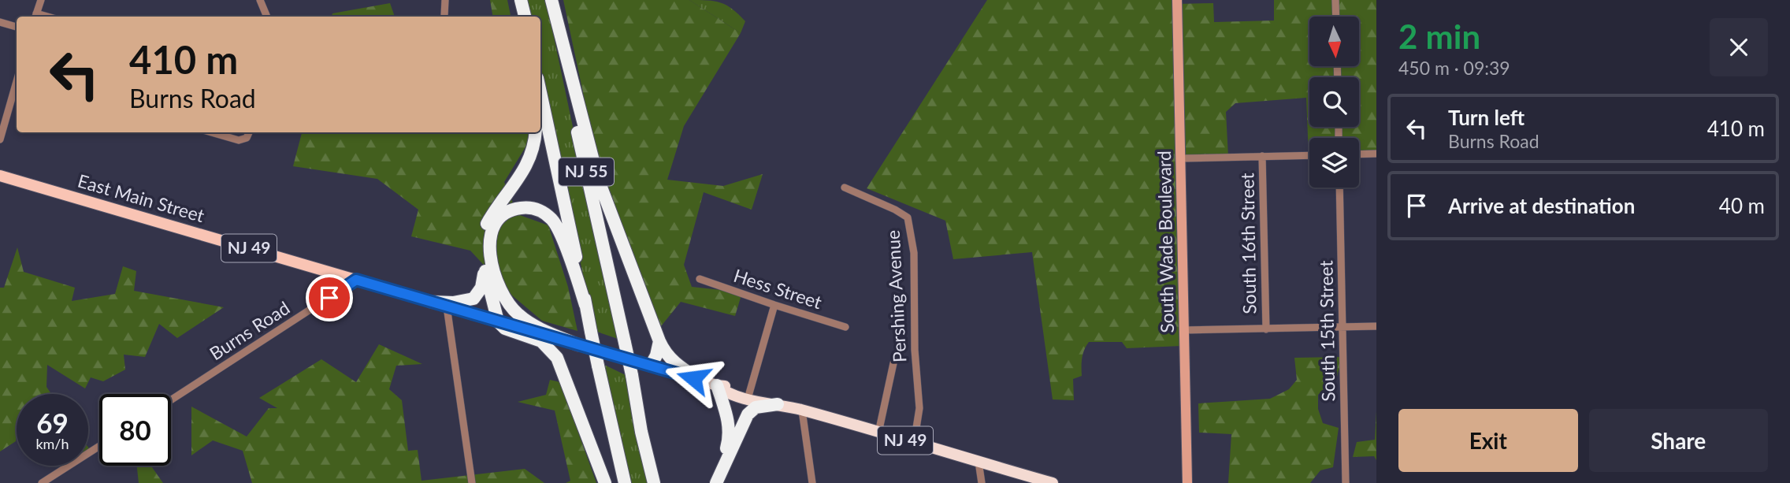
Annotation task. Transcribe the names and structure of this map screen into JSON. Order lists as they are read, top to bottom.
{
  "streets": {
    "highway": ["NJ 55", "East Main Street", "NJ 49"],
    "main road": ["South Wade Boulevard"],
    "street": [
      "South 16th Street",
      "Hess Street",
      "Pershing Avenue",
      "Burns Road",
      "South 15th Street"
    ]
  },
  "crossings": [
    ["East Main Street", "Pershing Avenue"],
    ["East Main Street", "Burns Road"]
  ],
  "north": "bottom",
  "page": {
    "heading": ["2 min", "450 m · 09:39"],
    "turn": ["410 m", "Burns Road"],
    "list": [
      {
        "name": "Turn left",
        "note": "Burns Road",
        "value": "410 m"
      },
      {
        "name": "Arrive at destination",
        "value": "40 m"
      }
    ],
    "speed": "69 km/h",
    "limit": "80",
    "buttons": ["Exit", "Share"]
  }
}
